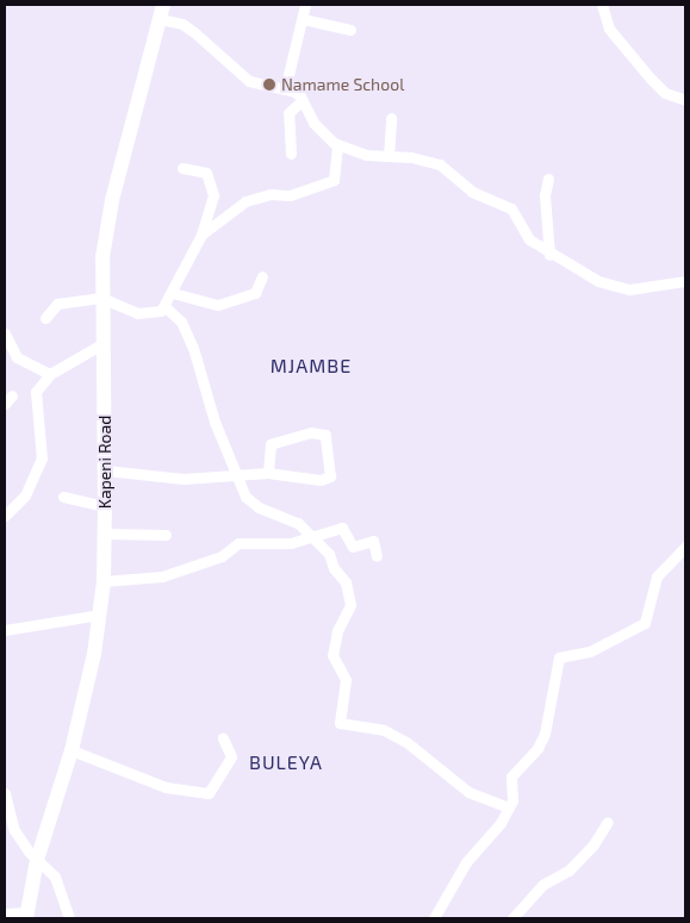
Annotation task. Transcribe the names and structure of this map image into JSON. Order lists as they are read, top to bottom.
{
  "streets": {
    "main road": ["Kapeni Road"]
  },
  "districts": ["MJAMBE", "BULEYA"],
  "places": ["Namame School"]
}
